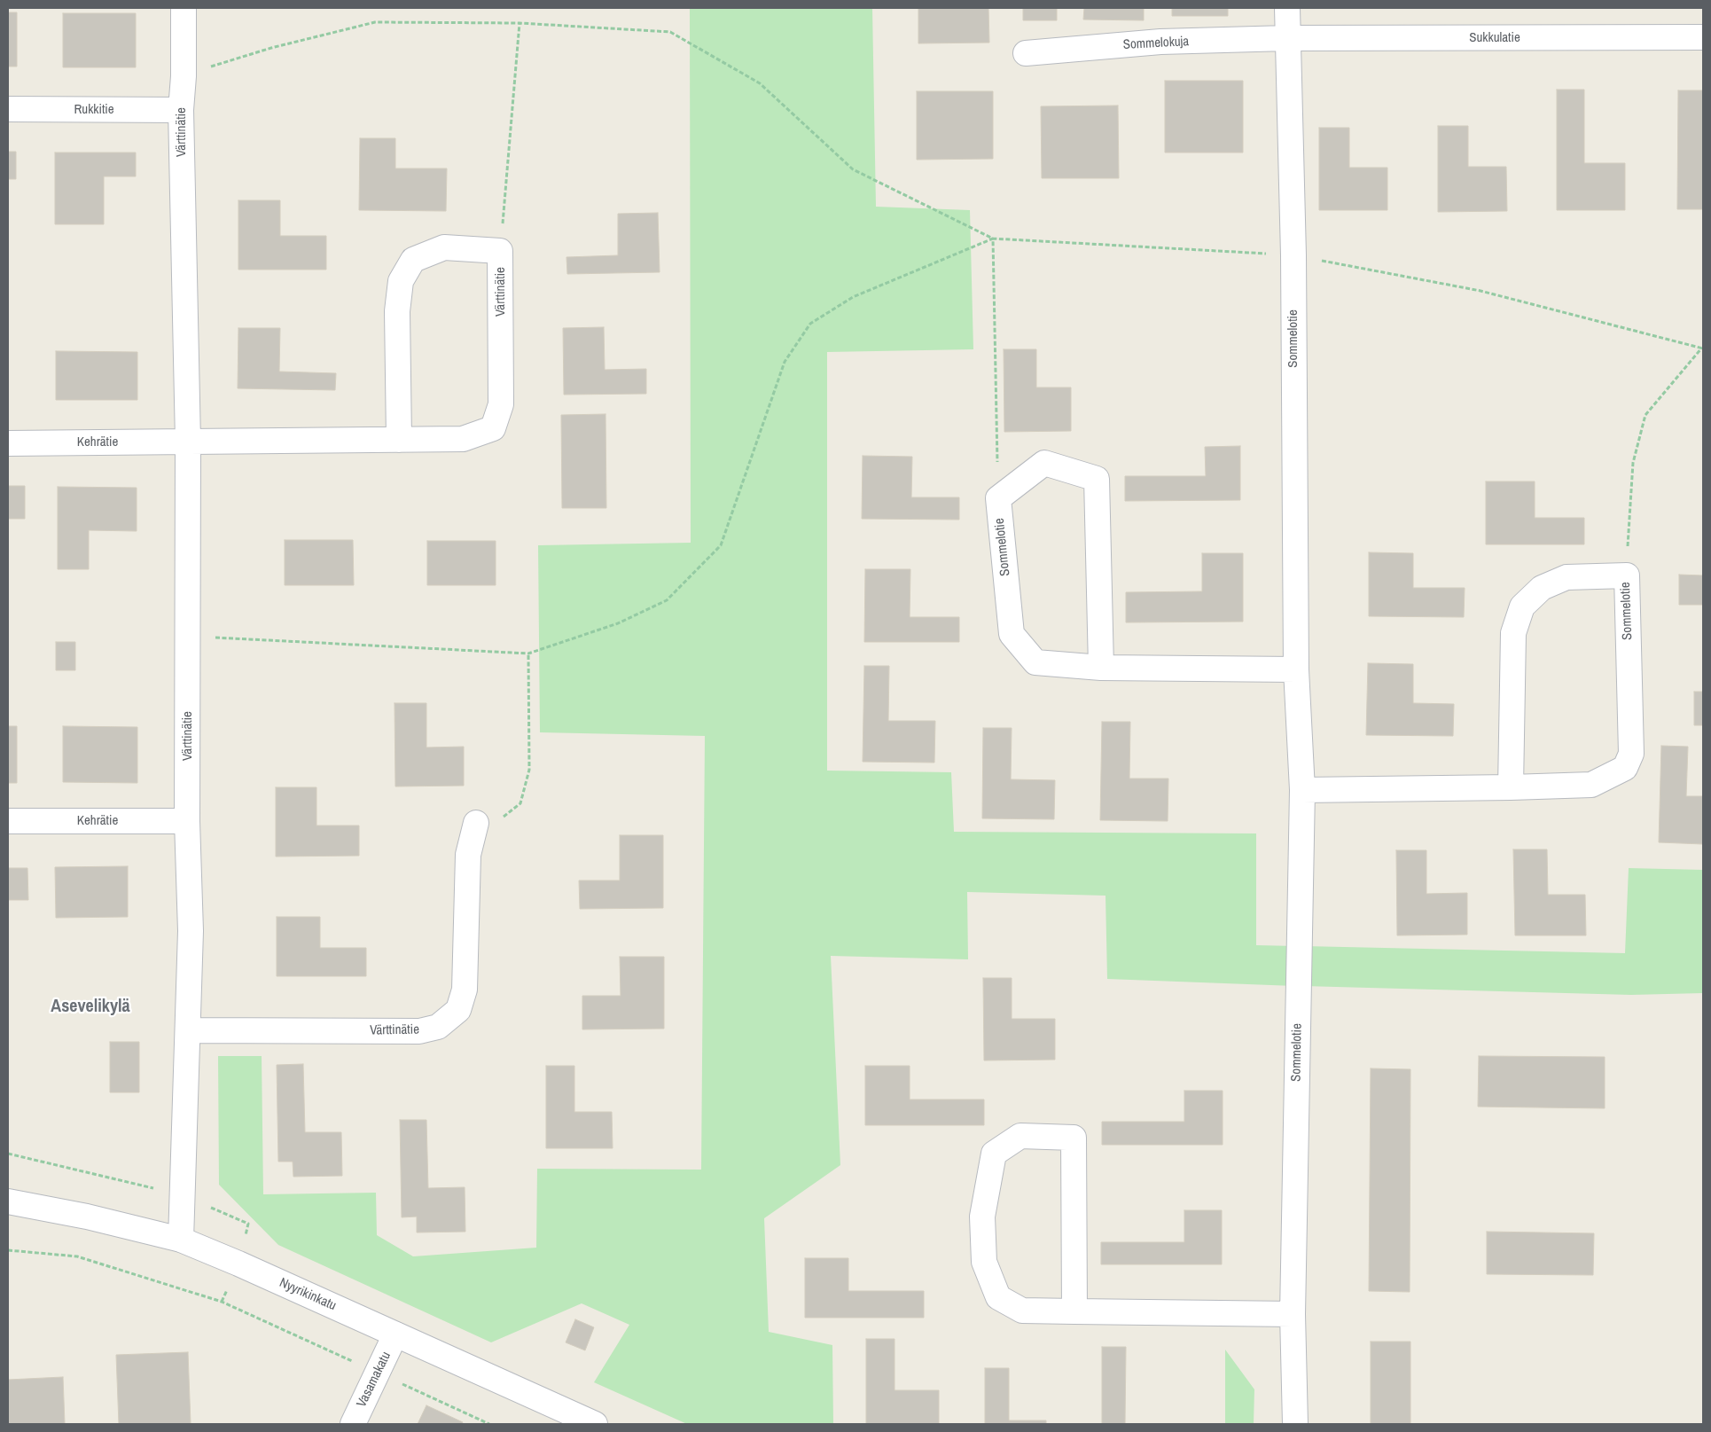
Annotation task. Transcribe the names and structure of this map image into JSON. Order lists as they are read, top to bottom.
{
  "streets": {
    "street": [
      "Sukkulatie",
      "Sommelokuja",
      "Rukkitie",
      "Värttinätie",
      "Sommelotie",
      "Kehrätie",
      "Nyyrikinkatu",
      "Vasamakatu"
    ]
  },
  "crossings": [
    ["Sukkulatie", "Sommelokuja"],
    ["Sukkulatie", "Sommelotie"],
    ["Sommelokuja", "Sommelotie"],
    ["Rukkitie", "Värttinätie"],
    ["Värttinätie", "Kehrätie"],
    ["Värttinätie", "Nyyrikinkatu"],
    ["Nyyrikinkatu", "Vasamakatu"]
  ],
  "districts": ["Asevelikylä"]
}
